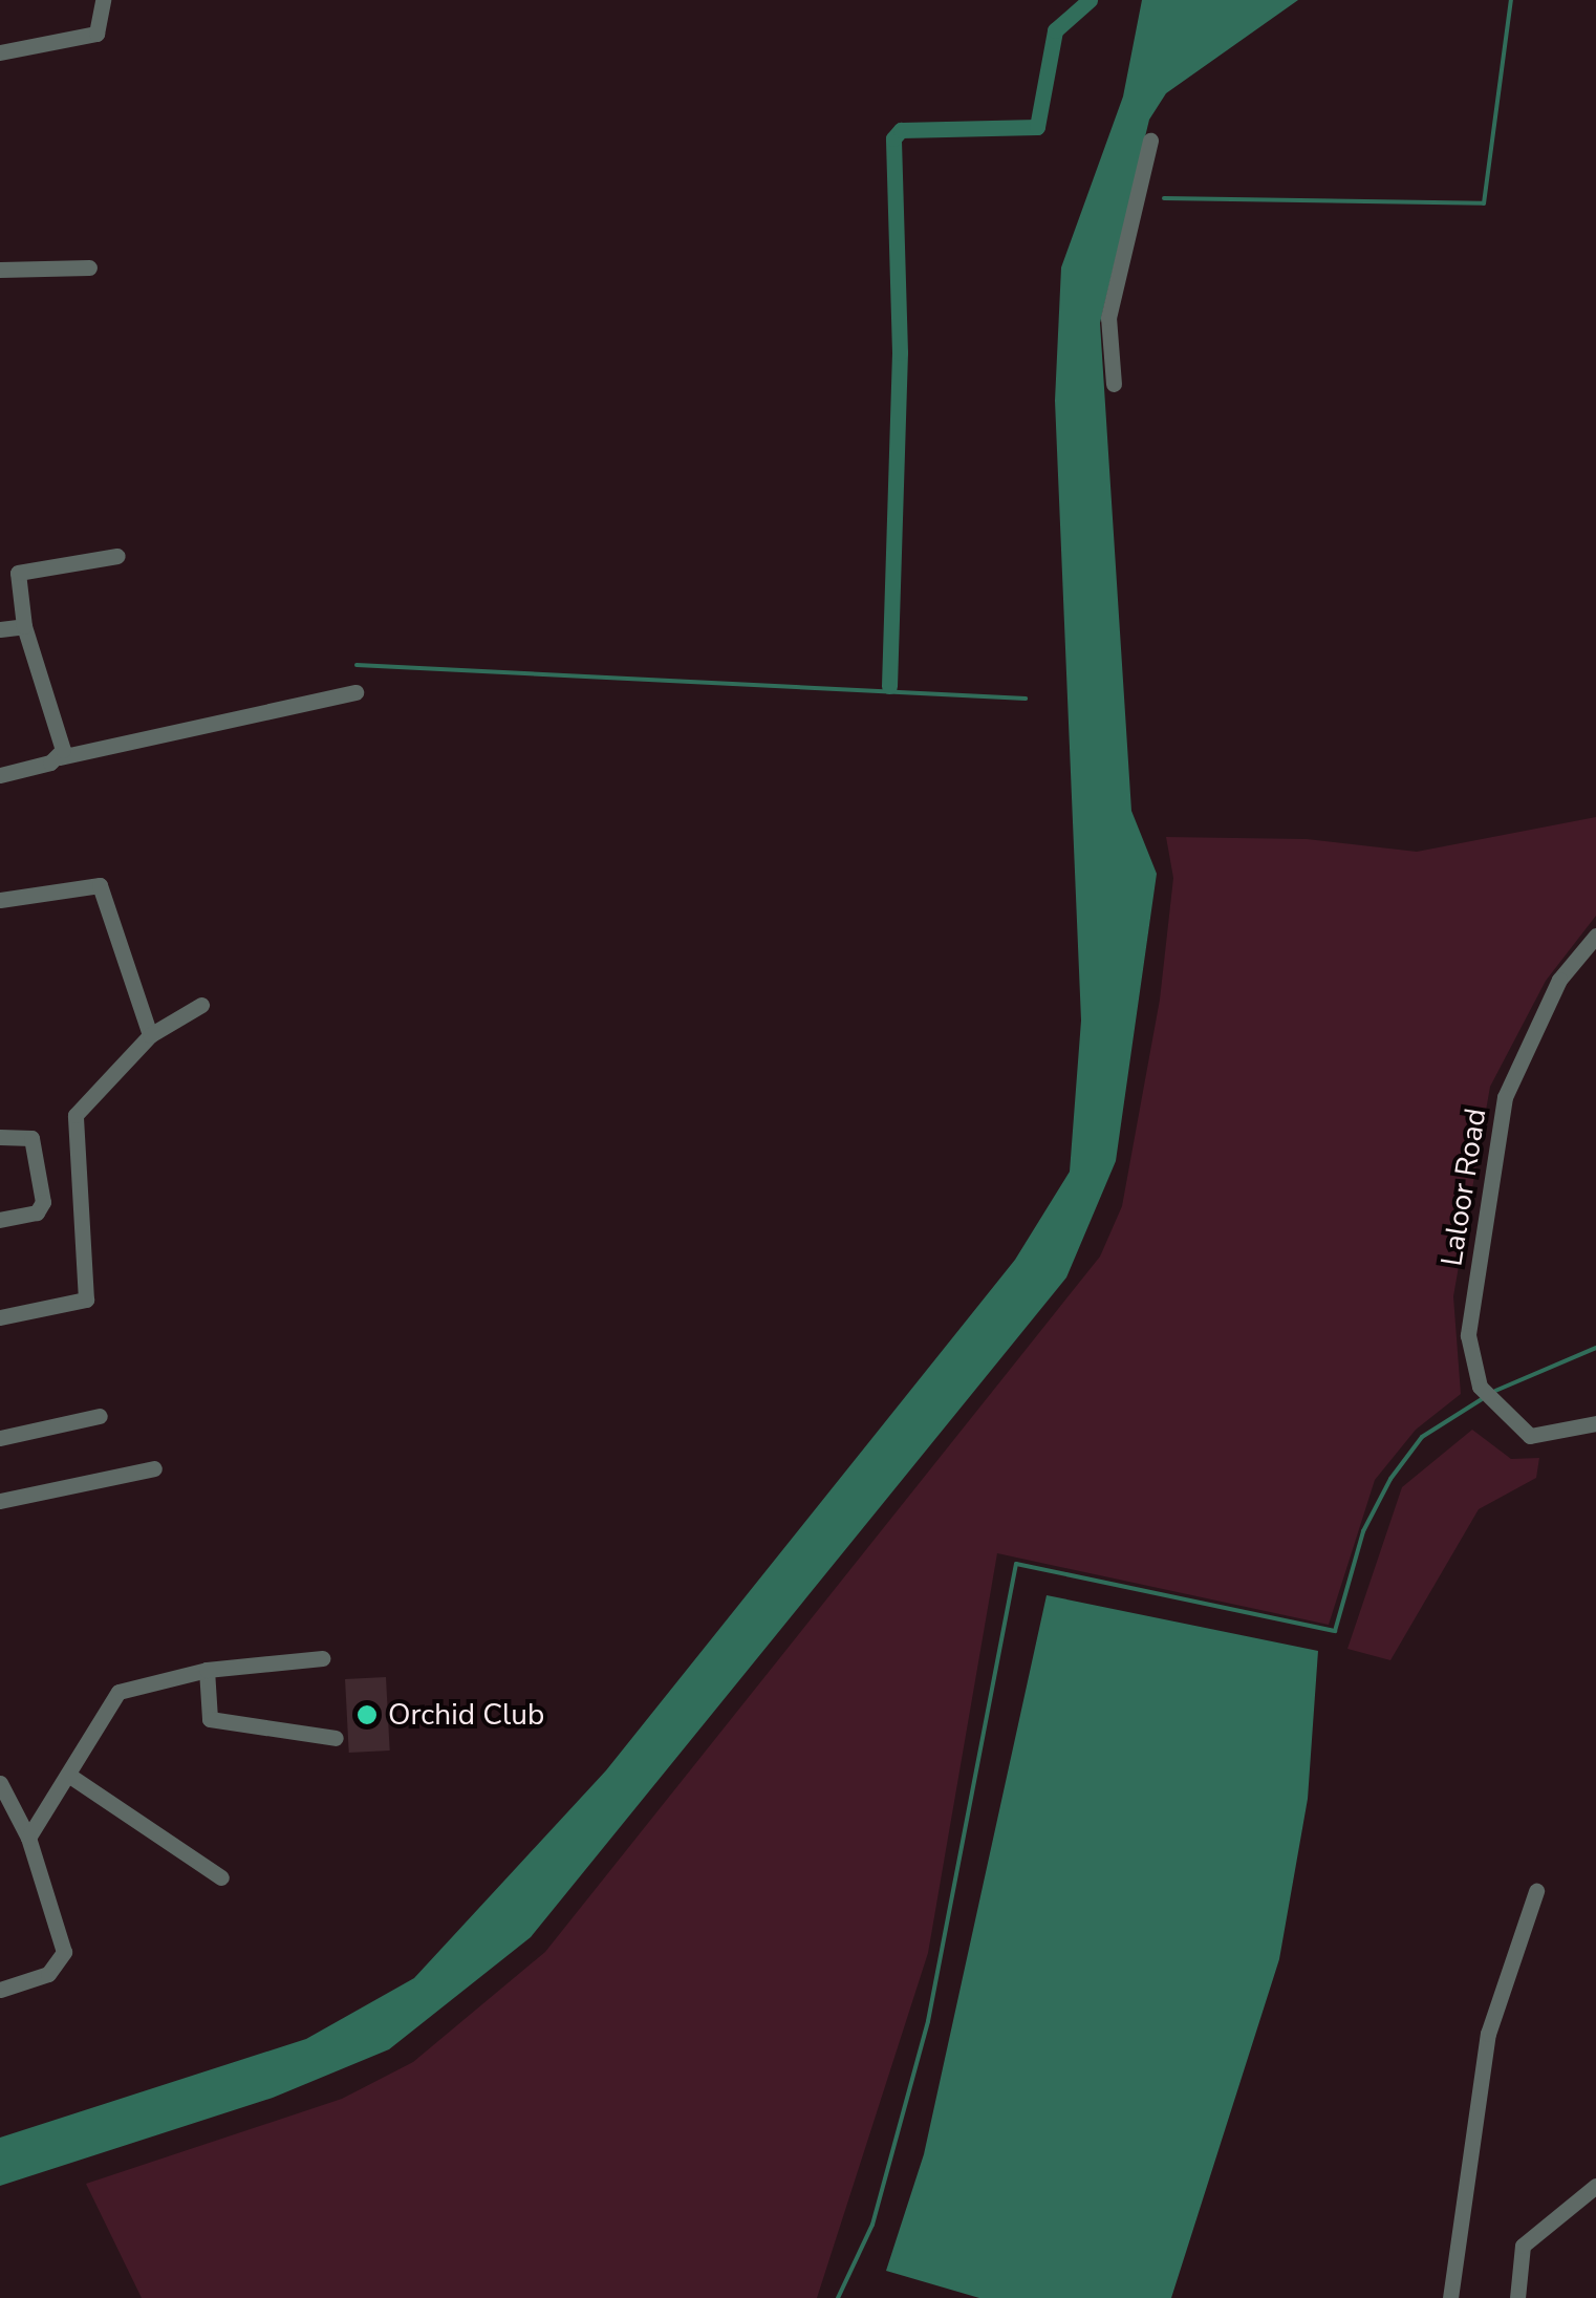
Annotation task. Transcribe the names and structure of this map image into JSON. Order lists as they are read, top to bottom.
{
  "streets": {
    "street": ["Laloor Road"]
  },
  "places": ["Orchid Club"]
}
